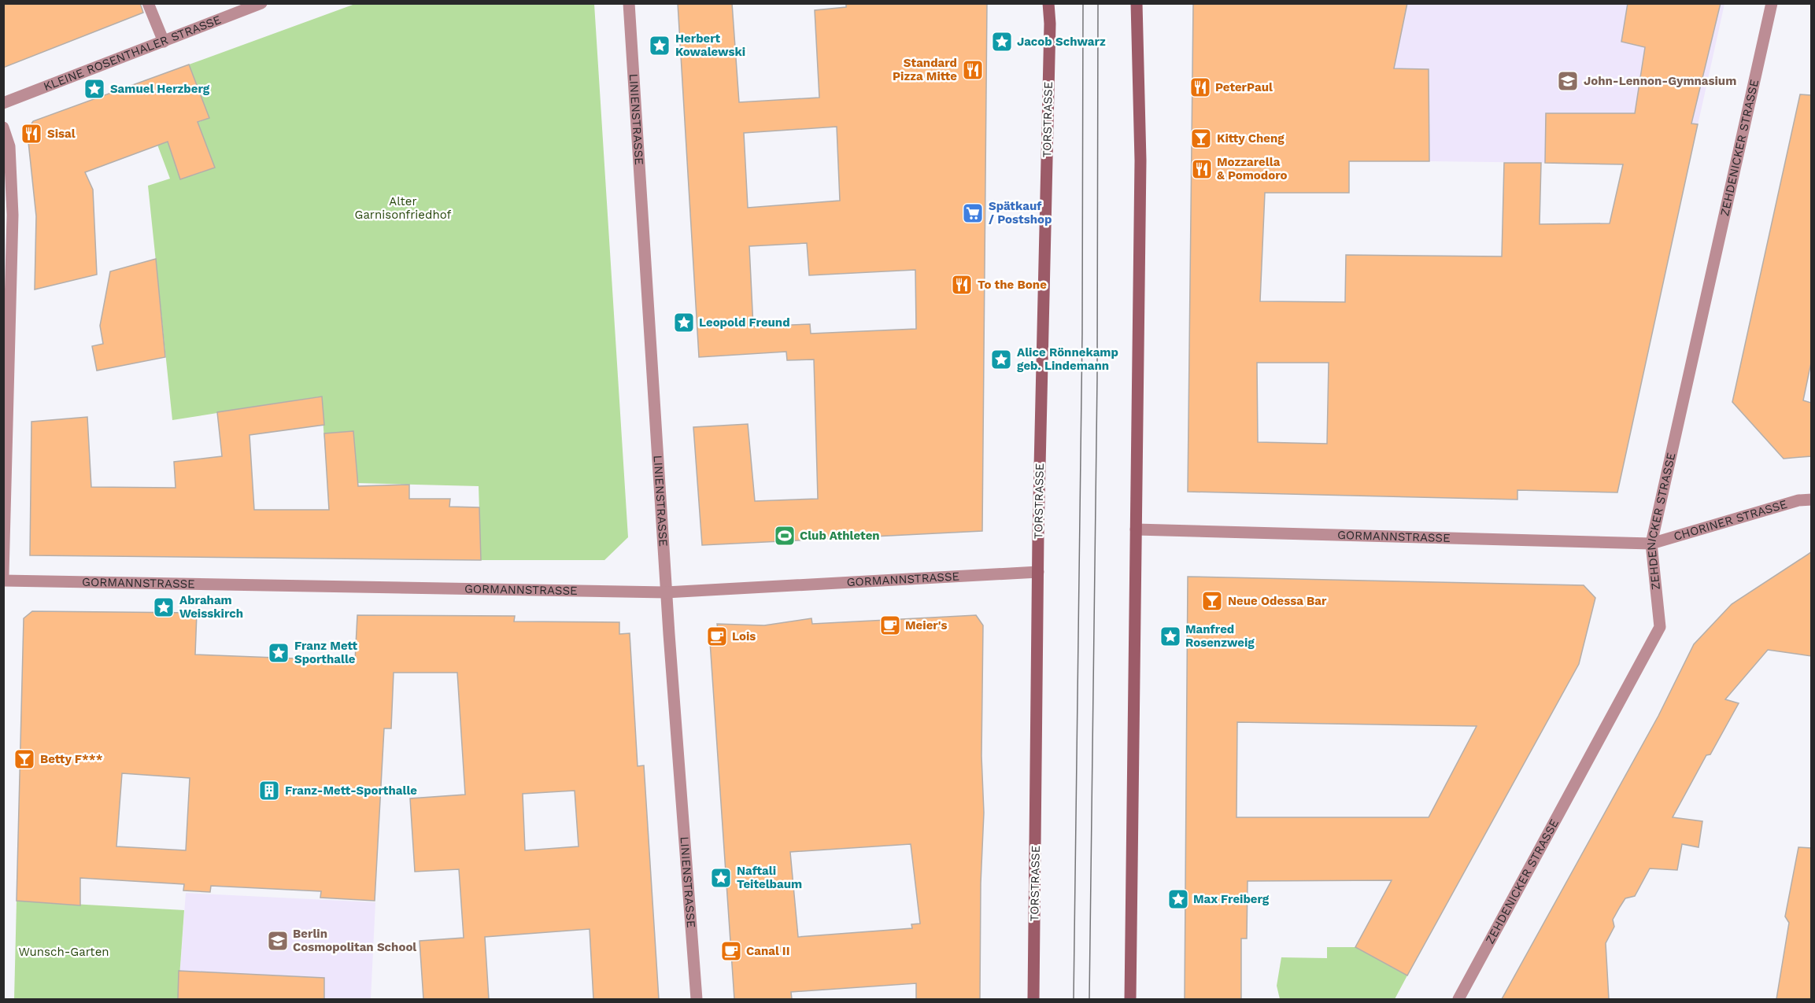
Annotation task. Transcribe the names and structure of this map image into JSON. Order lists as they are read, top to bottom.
{
  "streets": {
    "main road": ["TORSTRASSE"],
    "street": [
      "KLEINE ROSENTHALER STRASSE",
      "LINIENSTRASSE",
      "ZEHDENICKER STRASSE",
      "CHORINER STRASSE",
      "GORMANNSTRASSE"
    ]
  },
  "crossings": [
    ["TORSTRASSE", "GORMANNSTRASSE"],
    ["LINIENSTRASSE", "GORMANNSTRASSE"],
    ["ZEHDENICKER STRASSE", "CHORINER STRASSE"],
    ["ZEHDENICKER STRASSE", "GORMANNSTRASSE"],
    ["CHORINER STRASSE", "GORMANNSTRASSE"]
  ],
  "parks": ["Alter Garnisonfriedhof", "Wunsch-Garten"],
  "places": {
    "place": [
      "Jacob Schwarz",
      "Herbert Kowalewski",
      "Samuel Herzberg",
      "Leopold Freund",
      "Alice Rönnekamp geb. Lindemann",
      "Abraham Weisskirch",
      "Manfred Rosenzweig",
      "Franz Mett Sporthalle",
      "Naftali Teitelbaum",
      "Max Freiberg"
    ],
    "restaurant": [
      "Standard Pizza Mitte",
      "PeterPaul",
      "Sisal",
      "Mozzarella & Pomodoro",
      "To the Bone"
    ],
    "school or university": ["John-Lennon-Gymnasium", "Berlin Cosmopolitan School"],
    "bar": ["Kitty Cheng", "Neue Odessa Bar", "Betty F***"],
    "supermarket": ["Spätkauf / Postshop"],
    "sports": ["Club Athleten"],
    "cafe": ["Meier's", "Lois", "Canal II"],
    "building": ["Franz-Mett-Sporthalle"]
  }
}
